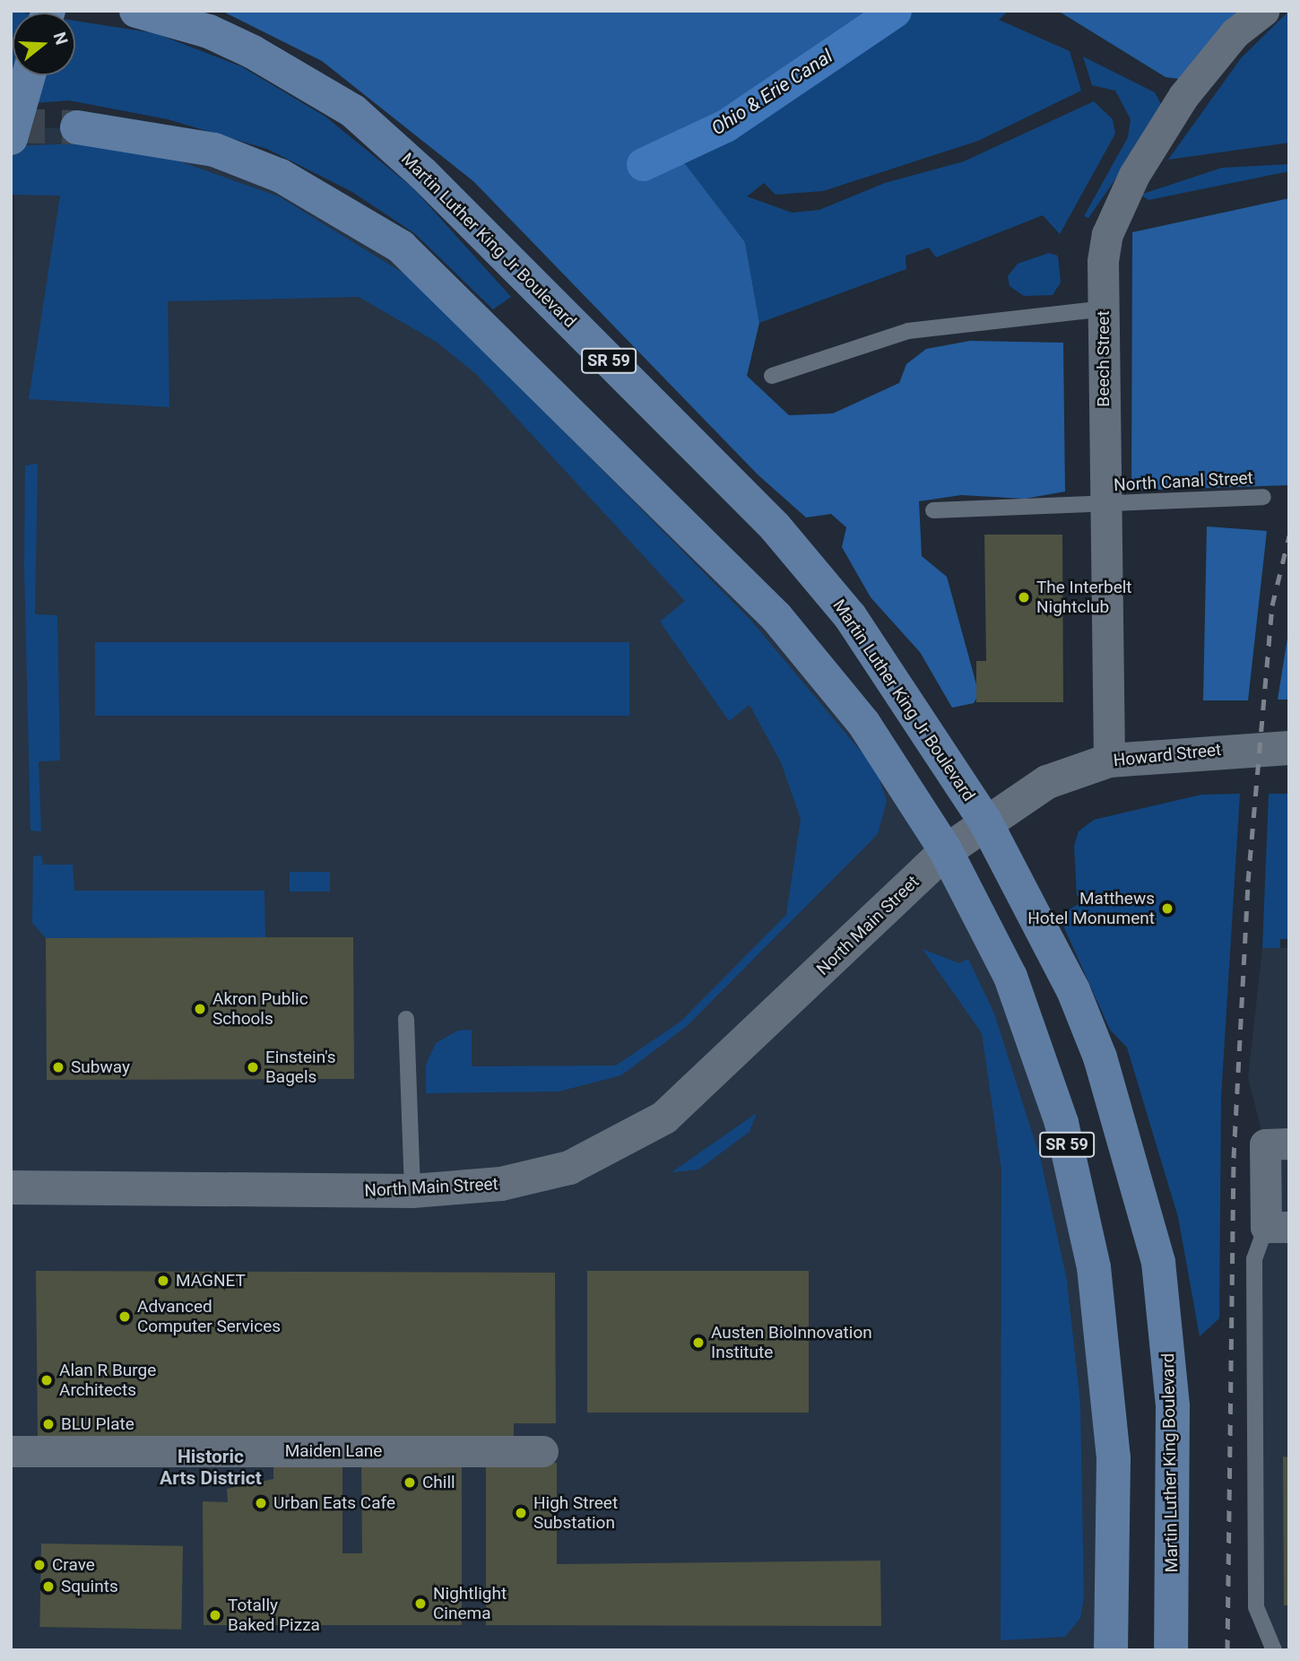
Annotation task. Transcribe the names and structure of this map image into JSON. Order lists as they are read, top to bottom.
{
  "streets": {
    "main road": [
      "Martin Luther King Jr Boulevard",
      "SR 59",
      "Howard Street",
      "North Main Street",
      "Martin Luther King Boulevard"
    ],
    "street": ["Beech Street", "Maiden Lane"],
    "lane": ["North Canal Street"]
  },
  "crossings": [
    ["Martin Luther King Jr Boulevard", "Howard Street"],
    ["Martin Luther King Jr Boulevard", "North Main Street"],
    ["Martin Luther King Jr Boulevard", "Martin Luther King Boulevard"],
    ["Beech Street", "North Canal Street"],
    ["Beech Street", "Howard Street"],
    ["SR 59", "North Main Street"],
    ["Howard Street", "North Main Street"],
    ["Howard Street", "Martin Luther King Boulevard"],
    ["North Main Street", "Martin Luther King Boulevard"]
  ],
  "districts": ["Historic Arts District"],
  "water": ["Ohio & Erie Canal"],
  "places": [
    "The Interbelt Nightclub",
    "Matthews Hotel Monument",
    "Akron Public Schools",
    "Subway",
    "Einstein's Bagels",
    "MAGNET",
    "Advanced Computer Services",
    "Austen BioInnovation Institute",
    "Alan R Burge Architects",
    "BLU Plate",
    "Chill",
    "Urban Eats Cafe",
    "High Street Substation",
    "Crave",
    "Squints",
    "Nightlight Cinema",
    "Totally Baked Pizza"
  ],
  "north": "right"
}
